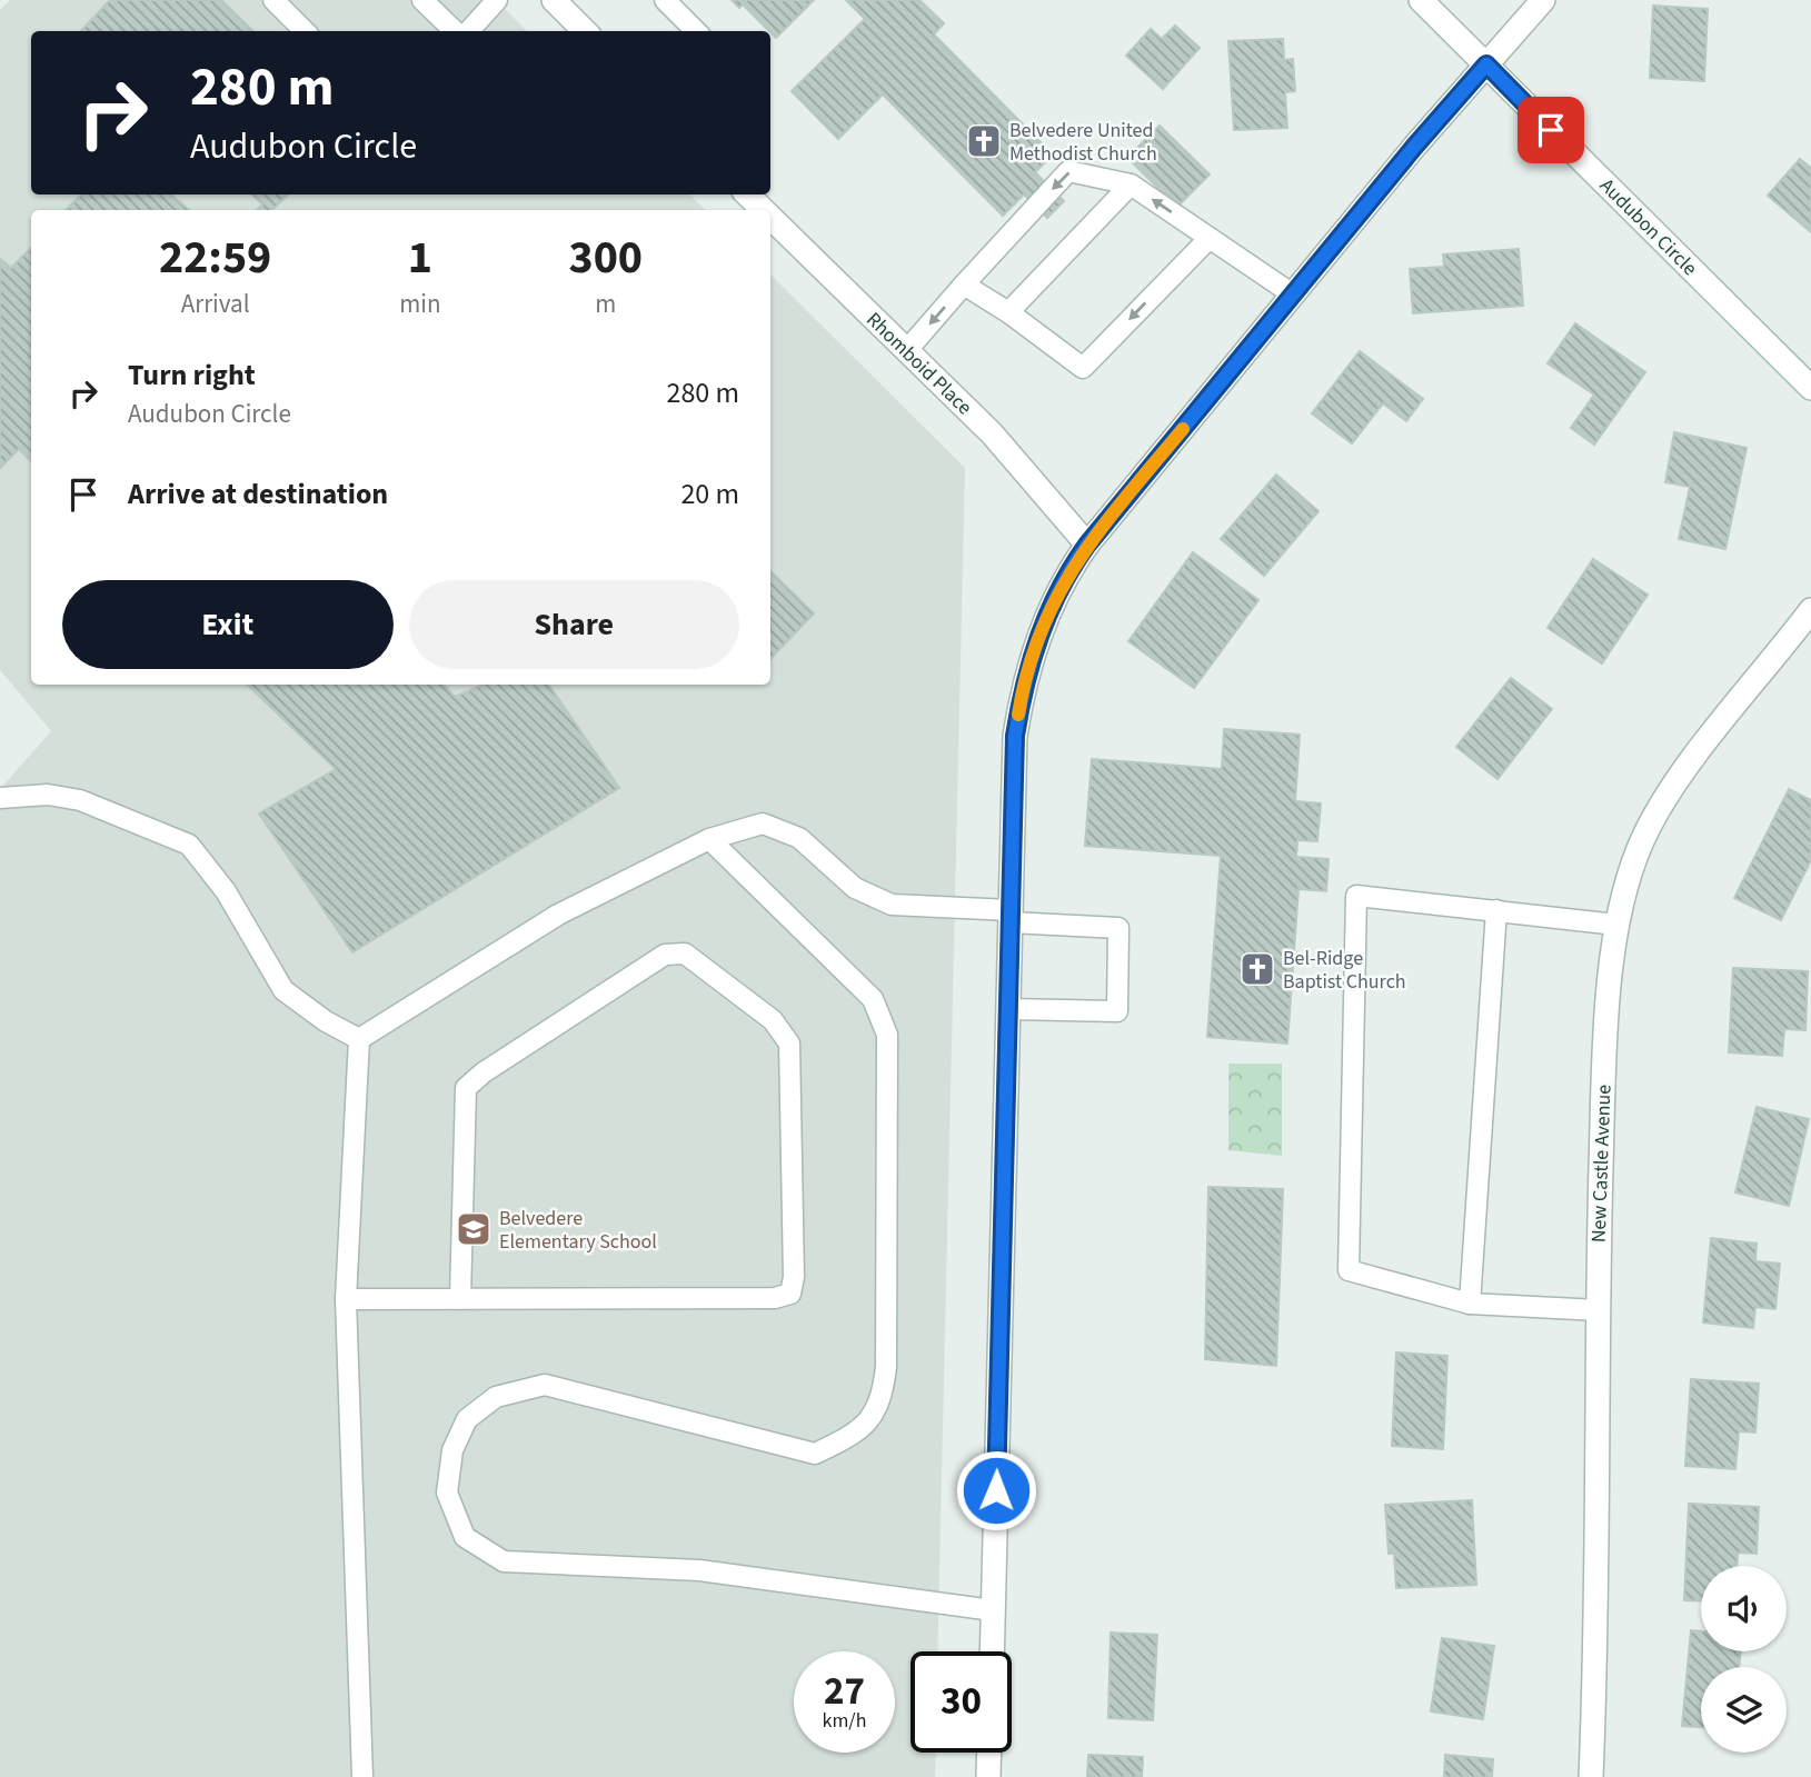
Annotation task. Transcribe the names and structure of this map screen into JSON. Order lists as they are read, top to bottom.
{
  "streets": {
    "street": ["Audubon Circle", "Rhomboid Place", "New Castle Avenue"]
  },
  "places": {
    "church": ["Belvedere United Methodist Church", "Bel-Ridge Baptist Church"],
    "school or university": ["Belvedere Elementary School"]
  },
  "page": {
    "turn": ["280 m", "Audubon Circle"],
    "eta": [
      "22:59",
      "Arrival",
      "1",
      "min",
      "300",
      "m"
    ],
    "list": [
      {
        "name": "Turn right",
        "note": "Audubon Circle",
        "value": "280 m"
      },
      {
        "name": "Arrive at destination",
        "value": "20 m"
      }
    ],
    "buttons": ["Exit", "Share"],
    "speed": "27 km/h",
    "limit": "30"
  }
}
